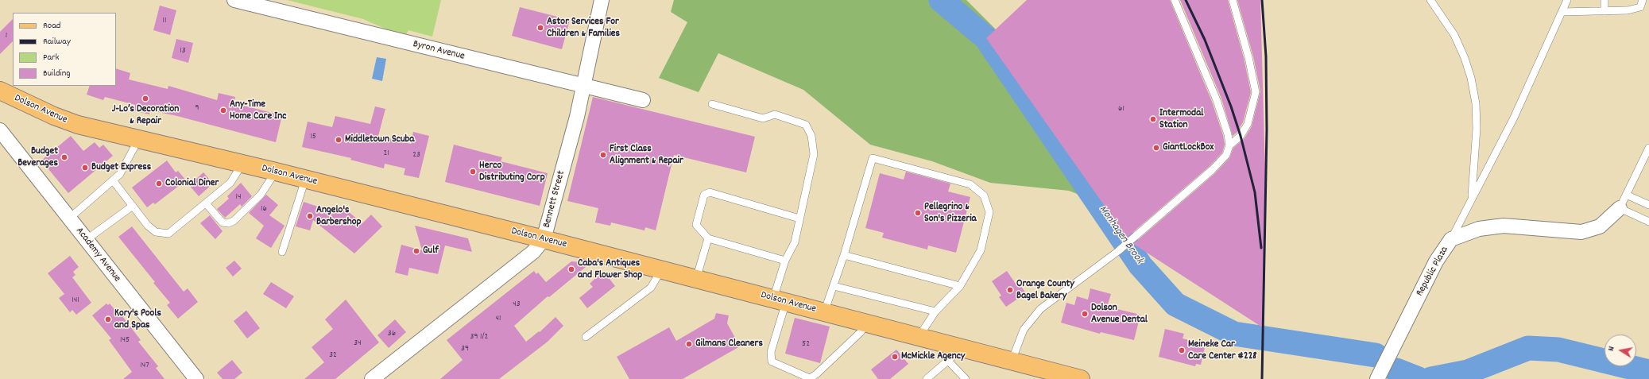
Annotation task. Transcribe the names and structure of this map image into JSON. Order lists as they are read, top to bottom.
{
  "streets": {
    "main road": ["Dolson Avenue"],
    "street": [
      "Byron Avenue",
      "Bennett Street",
      "Academy Avenue",
      "Republic Plaza"
    ]
  },
  "crossings": [
    ["Byron Avenue", "Bennett Street"],
    ["Dolson Avenue", "Bennett Street"]
  ],
  "water": ["Monhagen Brook"],
  "places": [
    "Astor Services For Children & Families",
    "J-Lo’s Decoration & Repair",
    "Any-Time Home Care Inc",
    "Intermodal Station",
    "Middletown Scuba",
    "GiantLockBox",
    "First Class Alignment & Repair",
    "Budget Beverages",
    "Budget Express",
    "Herco Distributing Corp",
    "Colonial Diner",
    "Pellegrino & Son's Pizzeria",
    "Angelo's Barbershop",
    "Gulf",
    "Caba's Antiques and Flower Shop",
    "Orange County Bagel Bakery",
    "Dolson Avenue Dental",
    "Kory's Pools and Spas",
    "Gilmans Cleaners",
    "Meineke Car Care Center #228",
    "McMickle Agency"
  ],
  "house_numbers": [
    "11",
    "1",
    "13",
    "9",
    "61",
    "15",
    "21",
    "23",
    "14",
    "16",
    "141",
    "43",
    "41",
    "36",
    "39 1/2",
    "145",
    "34",
    "52",
    "39",
    "32",
    "147"
  ],
  "legend": [
    "Road",
    "Railway",
    "Park",
    "Building"
  ],
  "north": "left"
}
